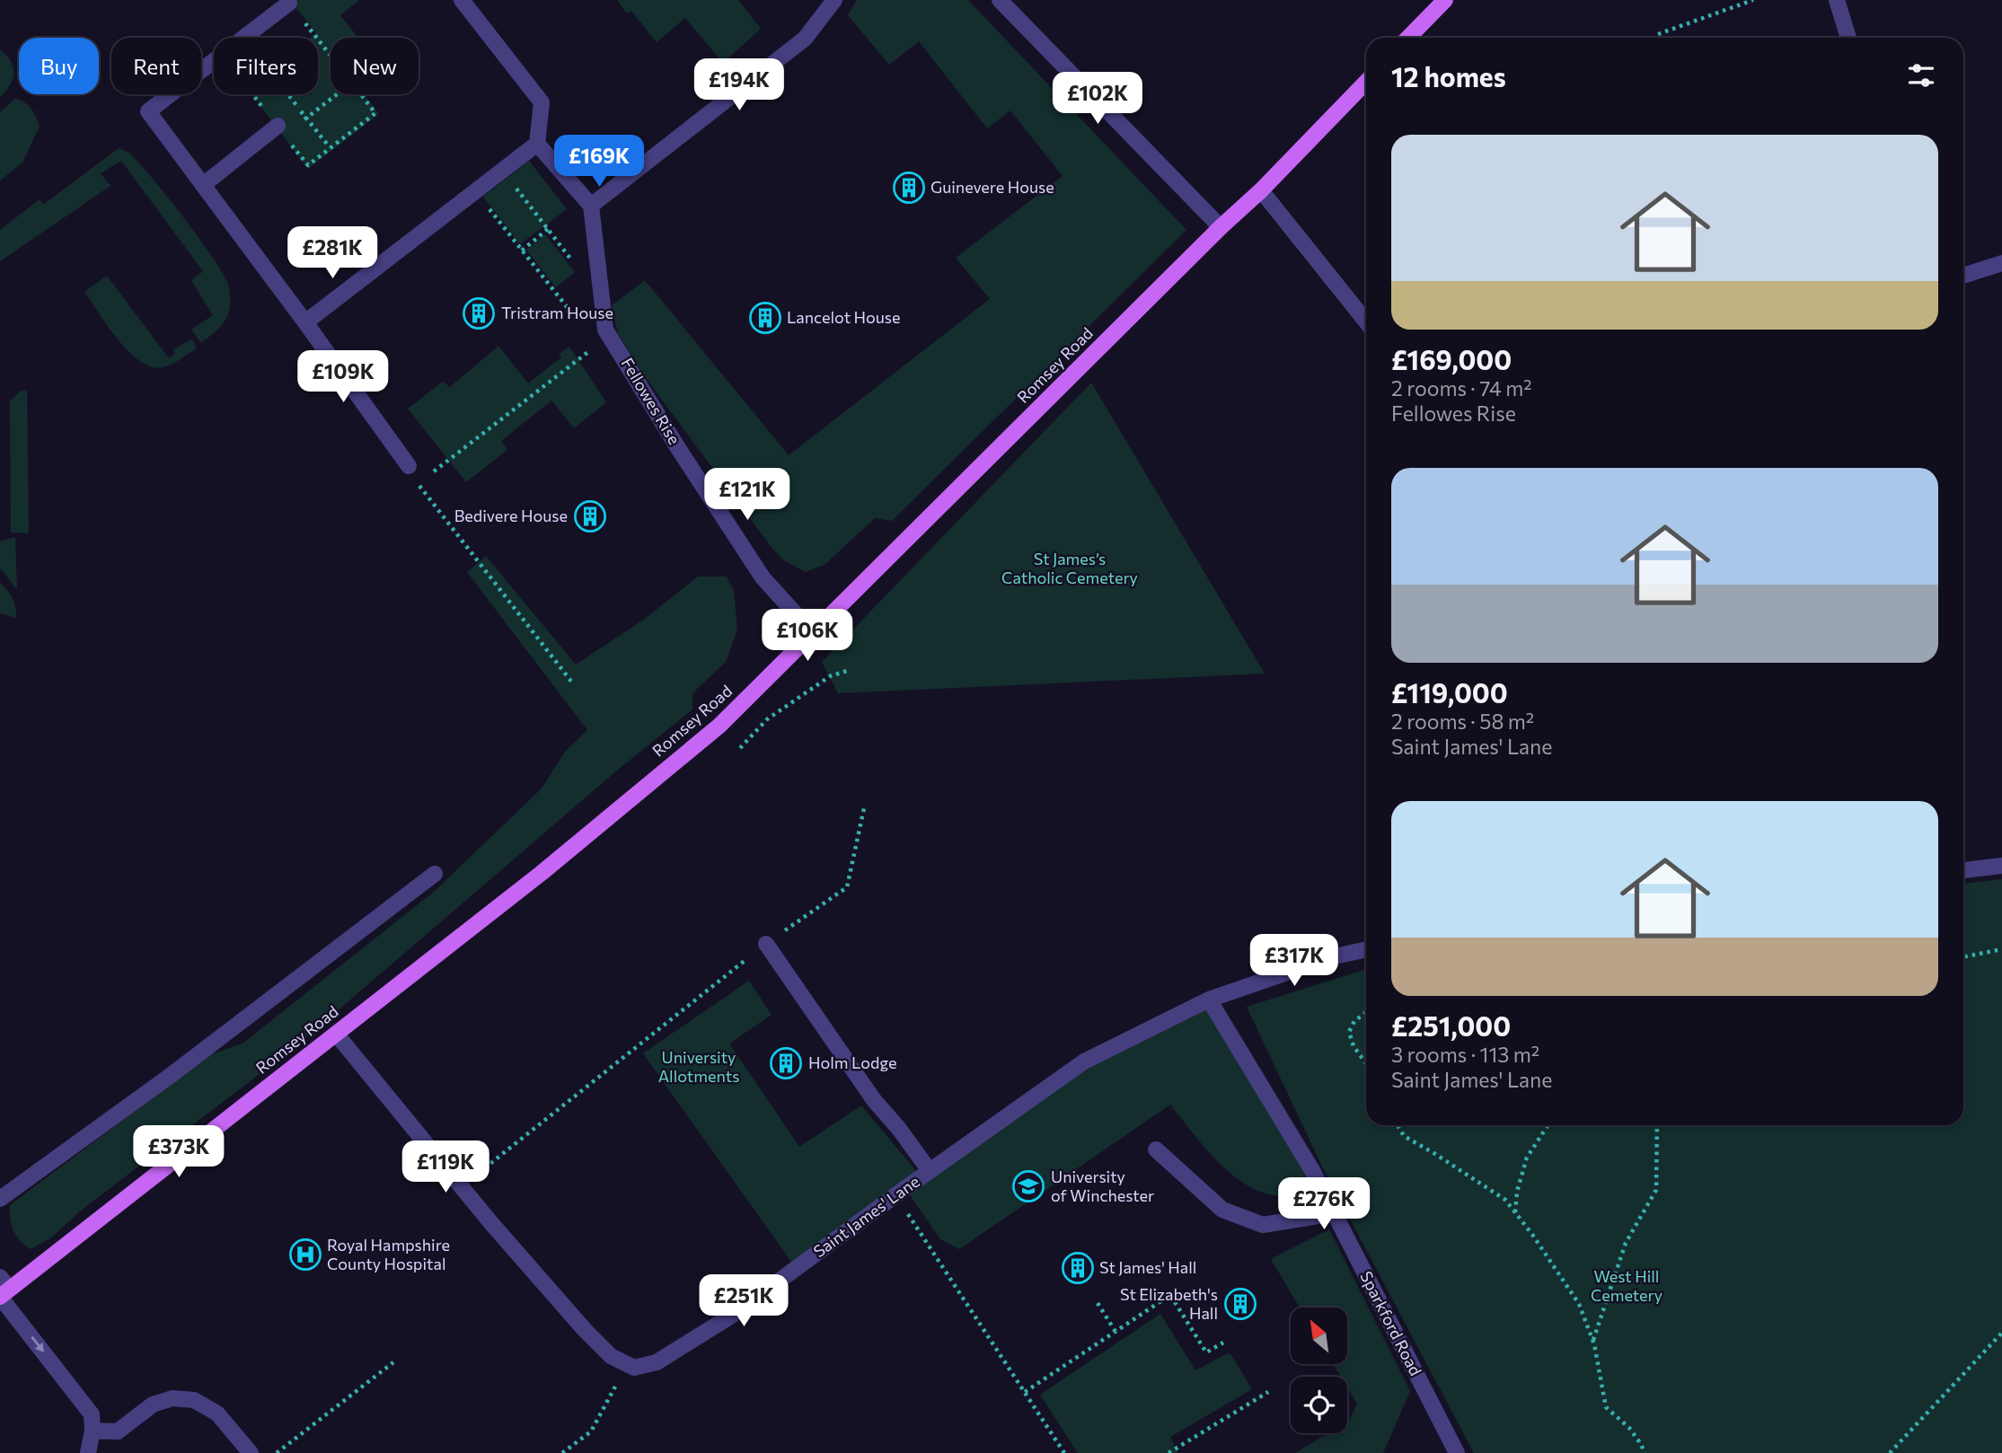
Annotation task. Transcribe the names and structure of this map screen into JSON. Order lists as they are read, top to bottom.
{
  "streets": {
    "main road": ["Romsey Road"],
    "street": ["Fellowes Rise", "Saint James' Lane", "Sparkford Road"]
  },
  "crossings": [
    ["Romsey Road", "Fellowes Rise"],
    ["Saint James' Lane", "Sparkford Road"]
  ],
  "parks": ["St James’s Catholic Cemetery", "University Allotments", "West Hill Cemetery"],
  "places": {
    "building": [
      "Guinevere House",
      "Tristram House",
      "Lancelot House",
      "Bedivere House",
      "Holm Lodge",
      "St James' Hall",
      "St Elizabeth's Hall"
    ],
    "school or university": ["University of Winchester"],
    "hospital": ["Royal Hampshire County Hospital"]
  },
  "north": "top left",
  "page": {
    "chip": [
      "Buy",
      "Rent",
      "Filters",
      "New"
    ],
    "heading": "12 homes",
    "price": [
      "£194K",
      "£102K",
      "£169K",
      "£281K",
      "£109K",
      "£121K",
      "£106K",
      "£317K",
      "£373K",
      "£119K",
      "£276K",
      "£251K"
    ],
    "list": [
      {
        "name": "£169,000",
        "note": "2 rooms · 74 m² · Fellowes Rise"
      },
      {
        "name": "£119,000",
        "note": "2 rooms · 58 m² · Saint James' Lane"
      },
      {
        "name": "£251,000",
        "note": "3 rooms · 113 m² · Saint James' Lane"
      }
    ]
  }
}
